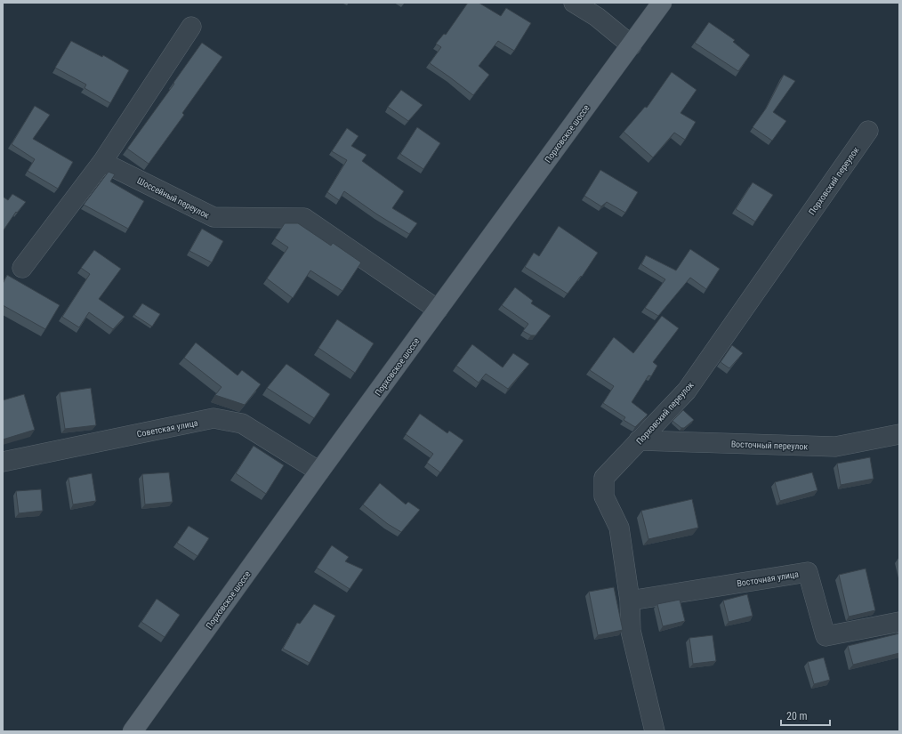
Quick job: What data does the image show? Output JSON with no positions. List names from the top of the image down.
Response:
{
  "streets": {
    "main road": ["Порховское шоссе"],
    "street": [
      "Порховский переулок",
      "Шоссейный переулок",
      "Советская улица",
      "Восточный переулок",
      "Восточная улица"
    ]
  },
  "crossings": [
    ["Порховское шоссе", "Шоссейный переулок"],
    ["Порховское шоссе", "Советская улица"],
    ["Порховский переулок", "Восточный переулок"],
    ["Порховский переулок", "Восточная улица"]
  ],
  "scale_bar": "20 m"
}
